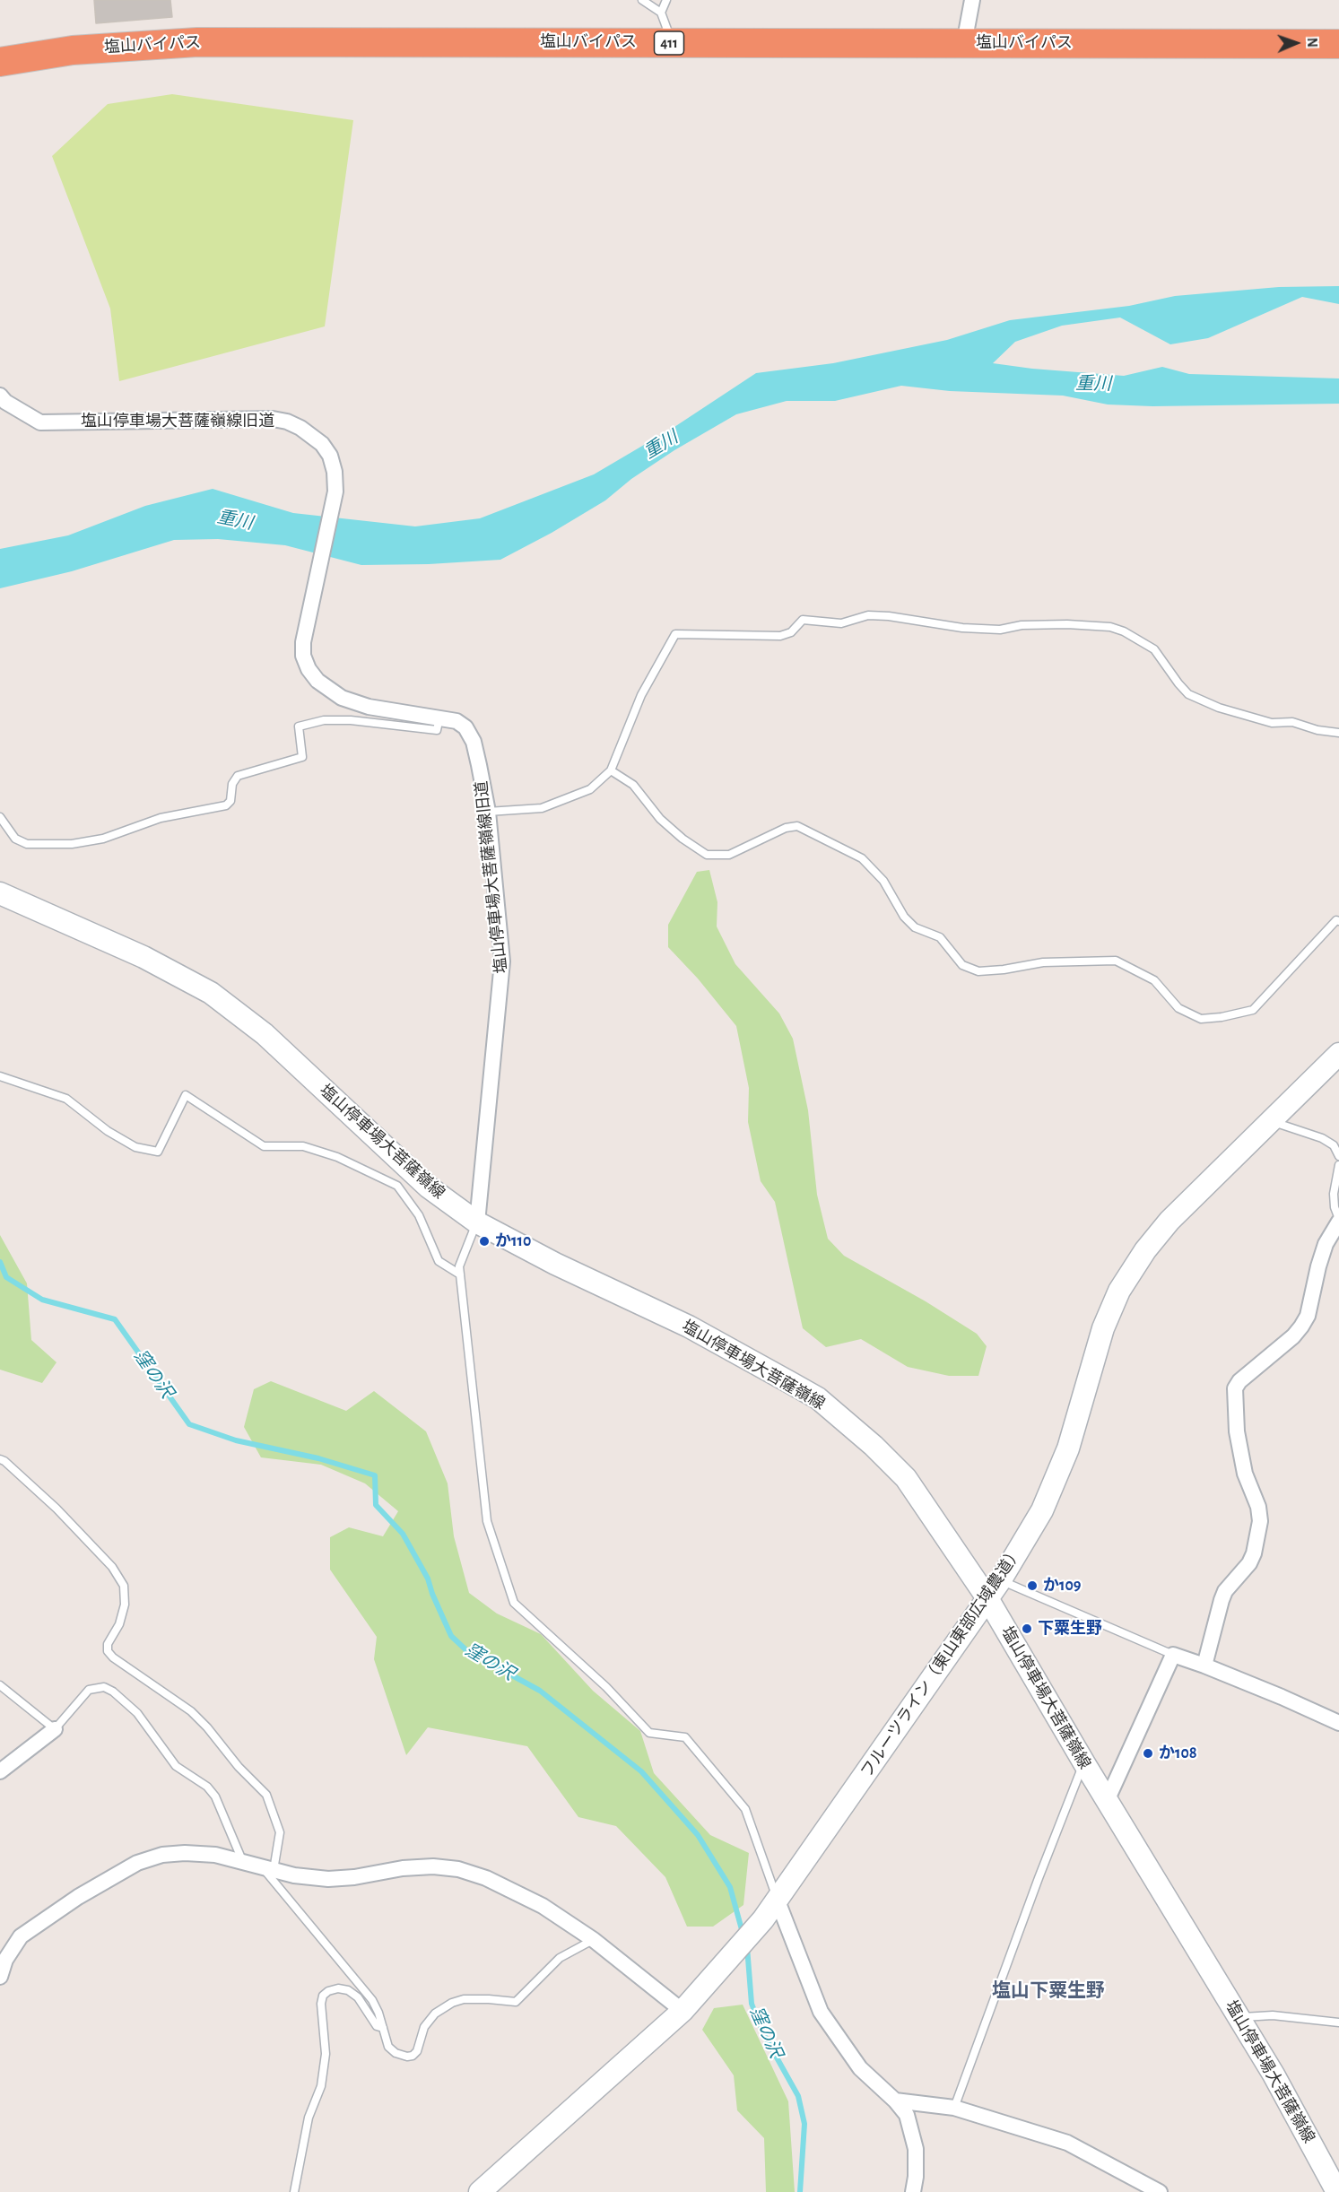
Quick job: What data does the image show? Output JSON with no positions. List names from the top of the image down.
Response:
{
  "streets": {
    "highway": ["塩山バイパス", "411"],
    "main road": ["塩山停車場大菩薩嶺線", "フルーツライン（東山東部広域農道）"],
    "street": ["塩山停車場大菩薩嶺線旧道"]
  },
  "crossings": [
    ["塩山停車場大菩薩嶺線旧道", "塩山停車場大菩薩嶺線"],
    ["塩山停車場大菩薩嶺線", "フルーツライン（東山東部広域農道）"]
  ],
  "districts": ["塩山下粟生野"],
  "water": ["重川", "窪の沢"],
  "places": [
    "か110",
    "か109",
    "下粟生野",
    "か108"
  ],
  "north": "right"
}
